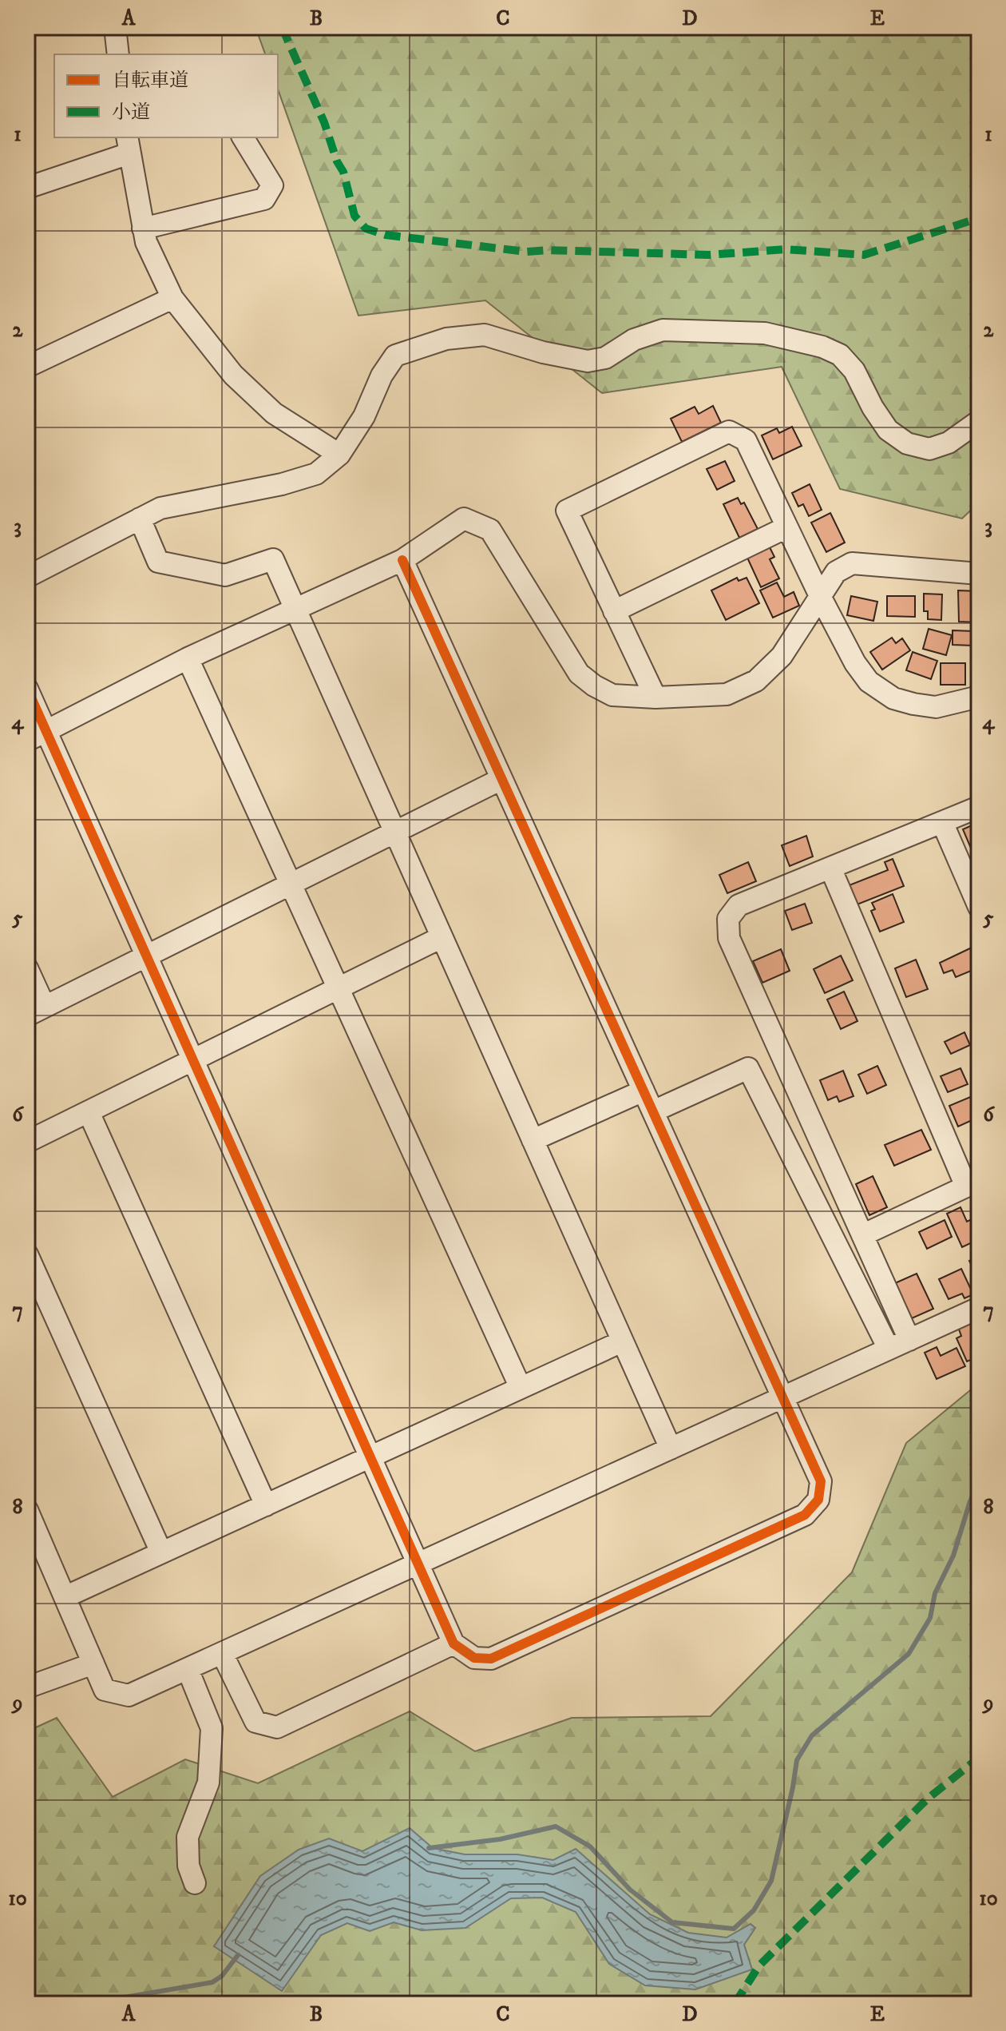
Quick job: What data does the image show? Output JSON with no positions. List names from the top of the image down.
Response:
{
  "legend": ["自転車道", "小道"],
  "grid": {
    "columns": [
      "A",
      "B",
      "C",
      "D",
      "E"
    ],
    "rows": [
      "1",
      "2",
      "3",
      "4",
      "5",
      "6",
      "7",
      "8",
      "9",
      "10"
    ]
  }
}
